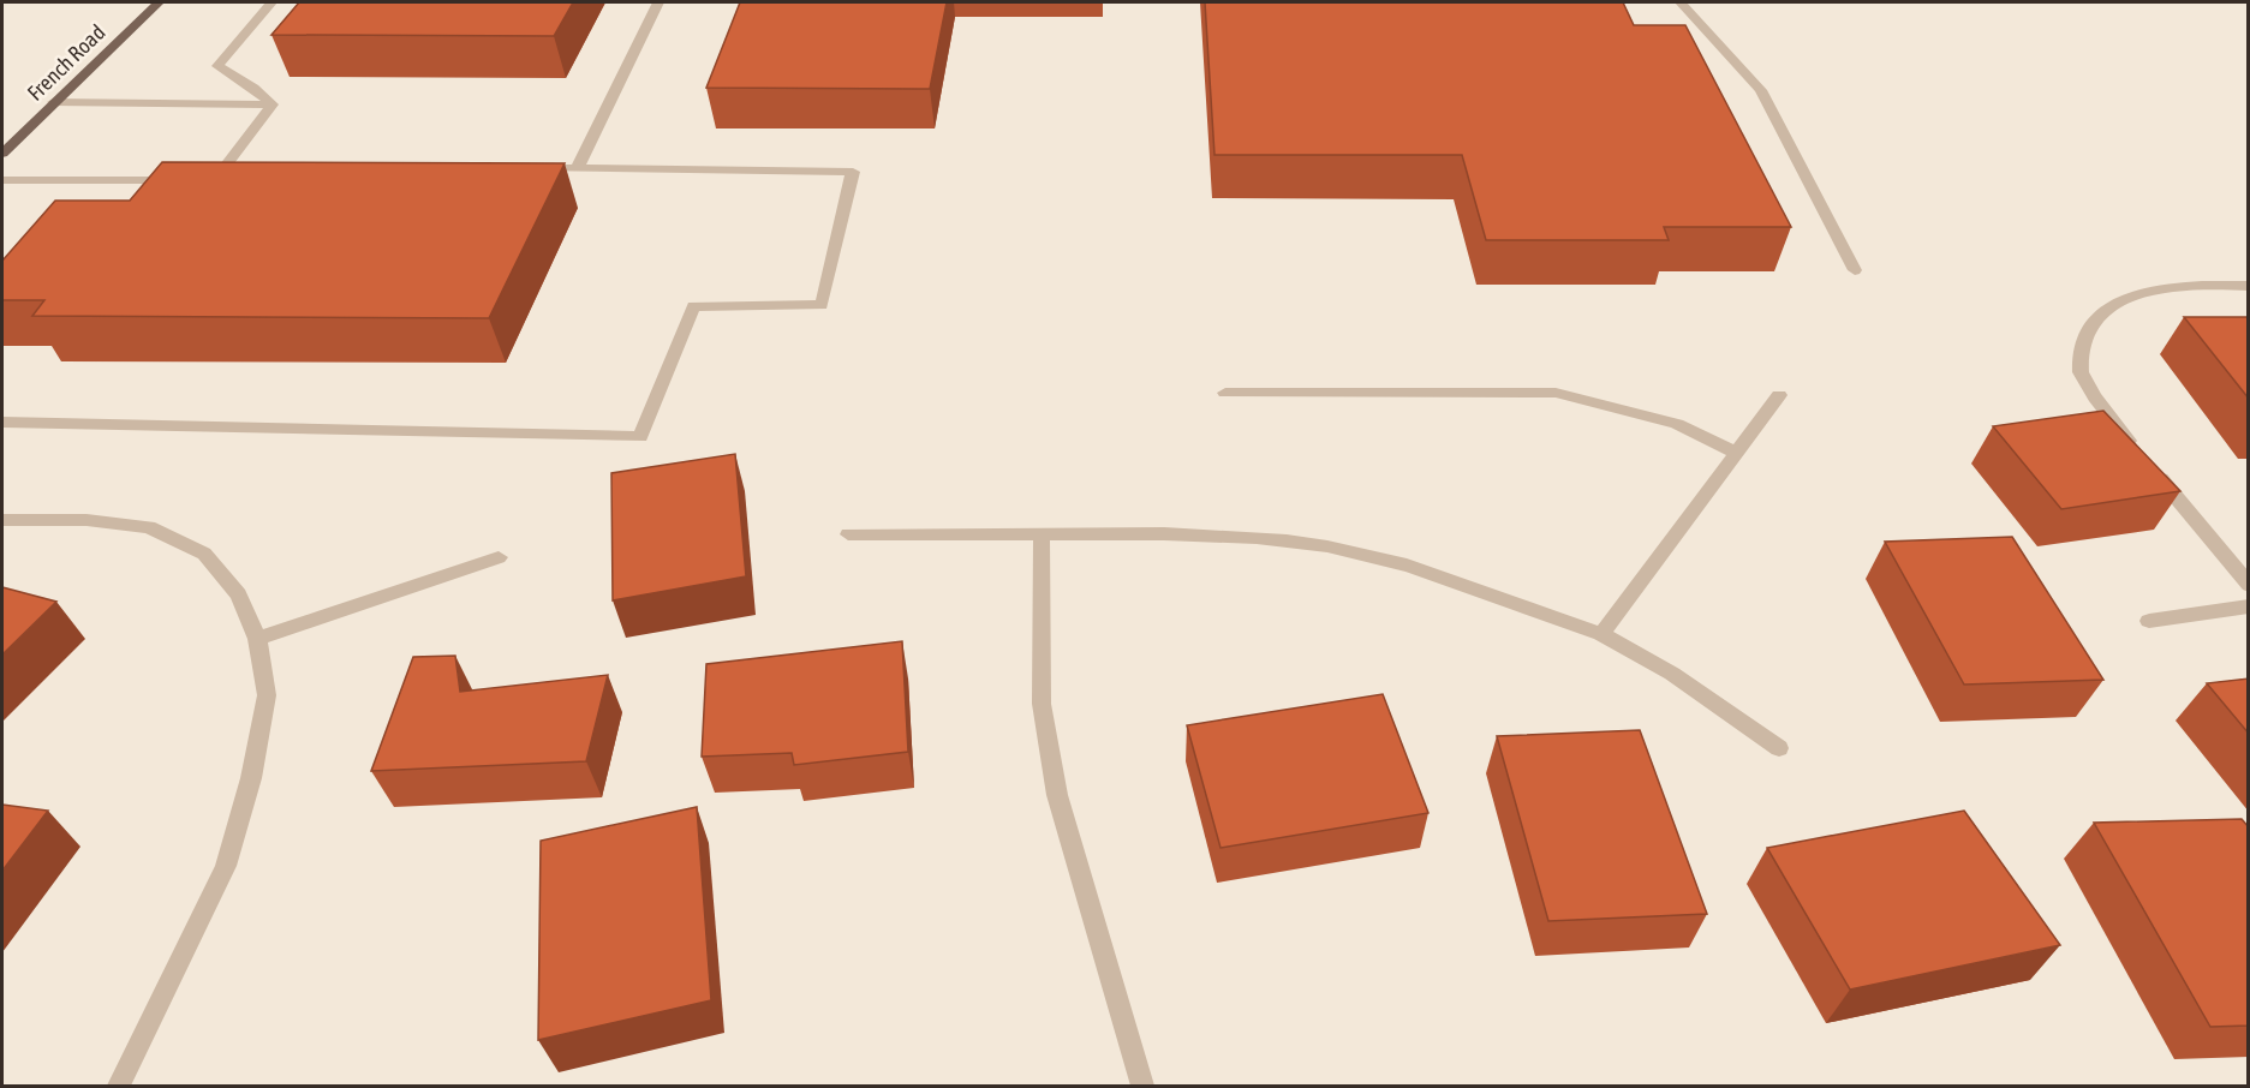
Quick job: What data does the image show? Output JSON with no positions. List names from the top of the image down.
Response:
{
  "streets": {
    "main road": ["French Road"]
  }
}
